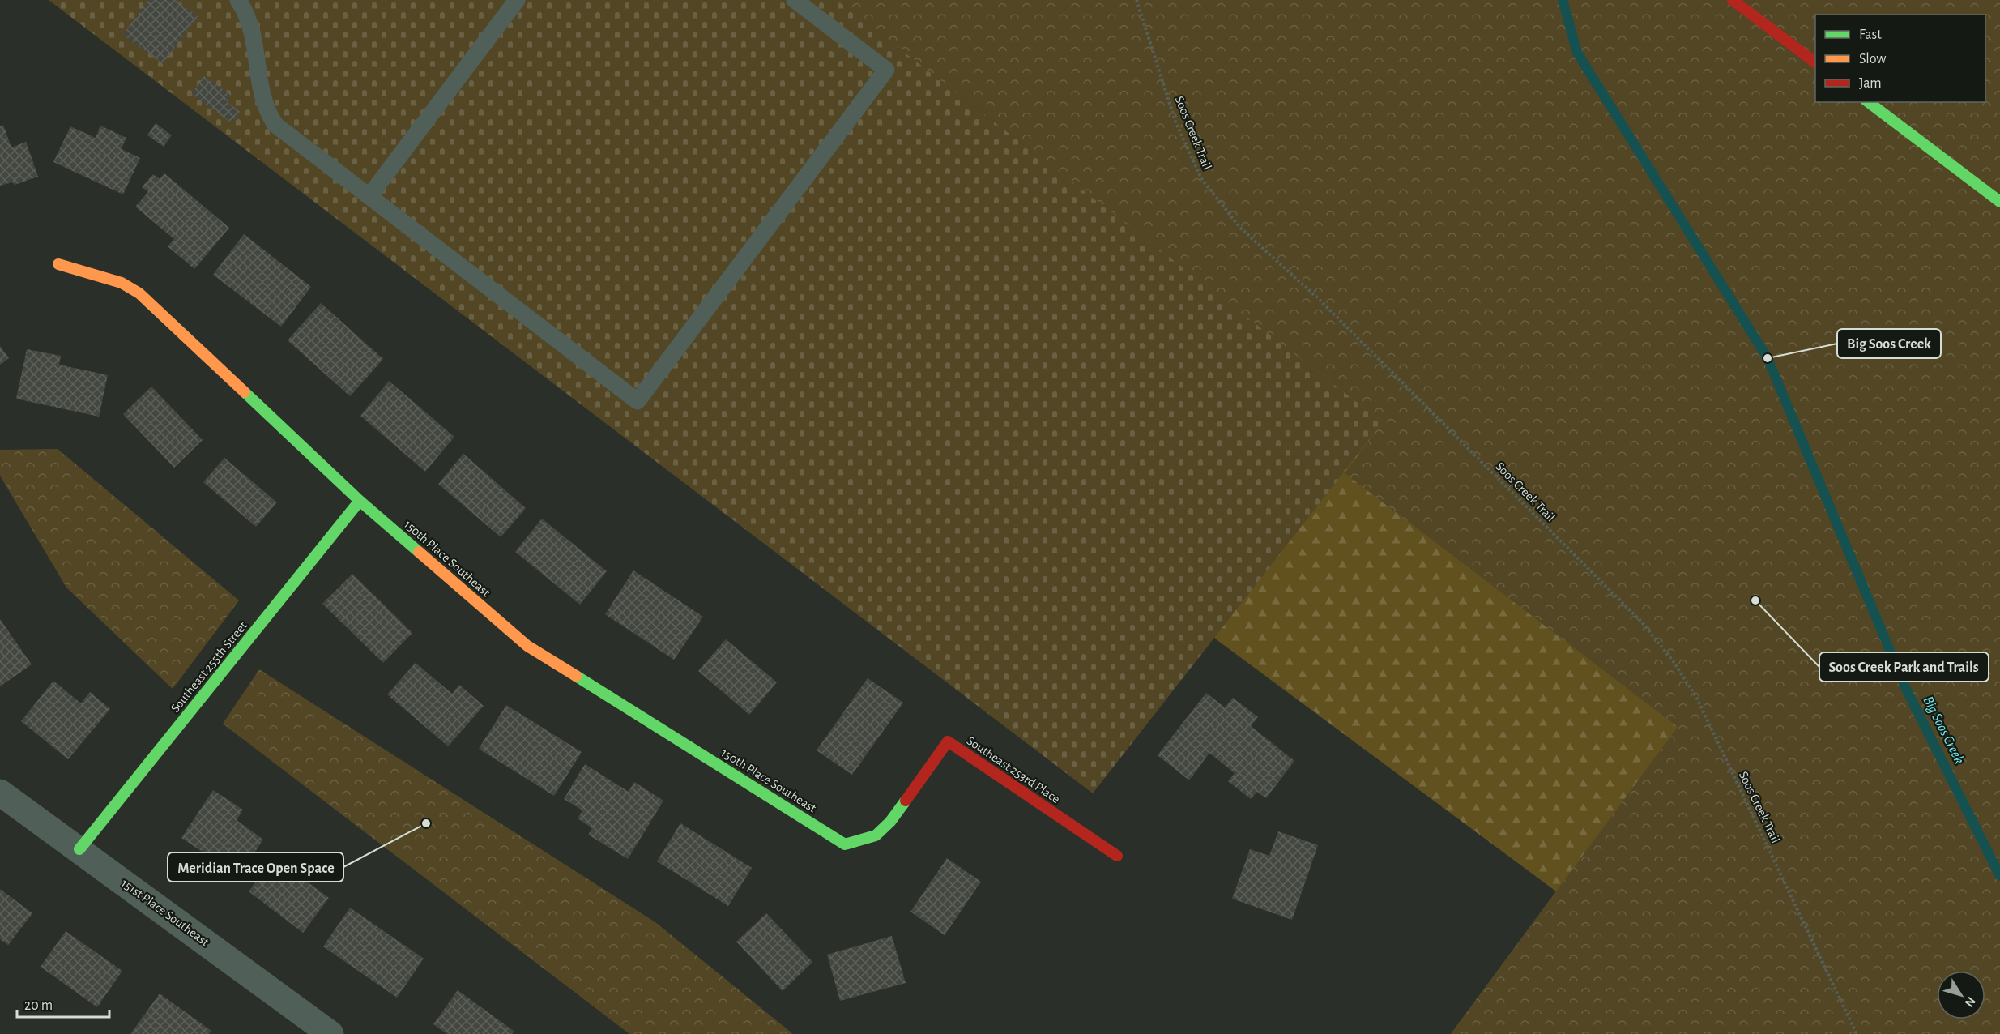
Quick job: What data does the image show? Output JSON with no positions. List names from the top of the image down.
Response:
{
  "streets": {
    "street": [
      "150th Place Southeast",
      "Southeast 255th Street",
      "Southeast 253rd Place",
      "151st Place Southeast"
    ],
    "path": ["Soos Creek Trail"]
  },
  "crossings": [
    ["150th Place Southeast", "Southeast 255th Street"],
    ["150th Place Southeast", "Southeast 253rd Place"],
    ["Southeast 255th Street", "151st Place Southeast"]
  ],
  "water": ["Big Soos Creek"],
  "places": ["Big Soos Creek", "Soos Creek Park and Trails", "Meridian Trace Open Space"],
  "legend": ["Fast", "Slow", "Jam"],
  "scale_bar": "20 m",
  "north": "bottom right"
}
